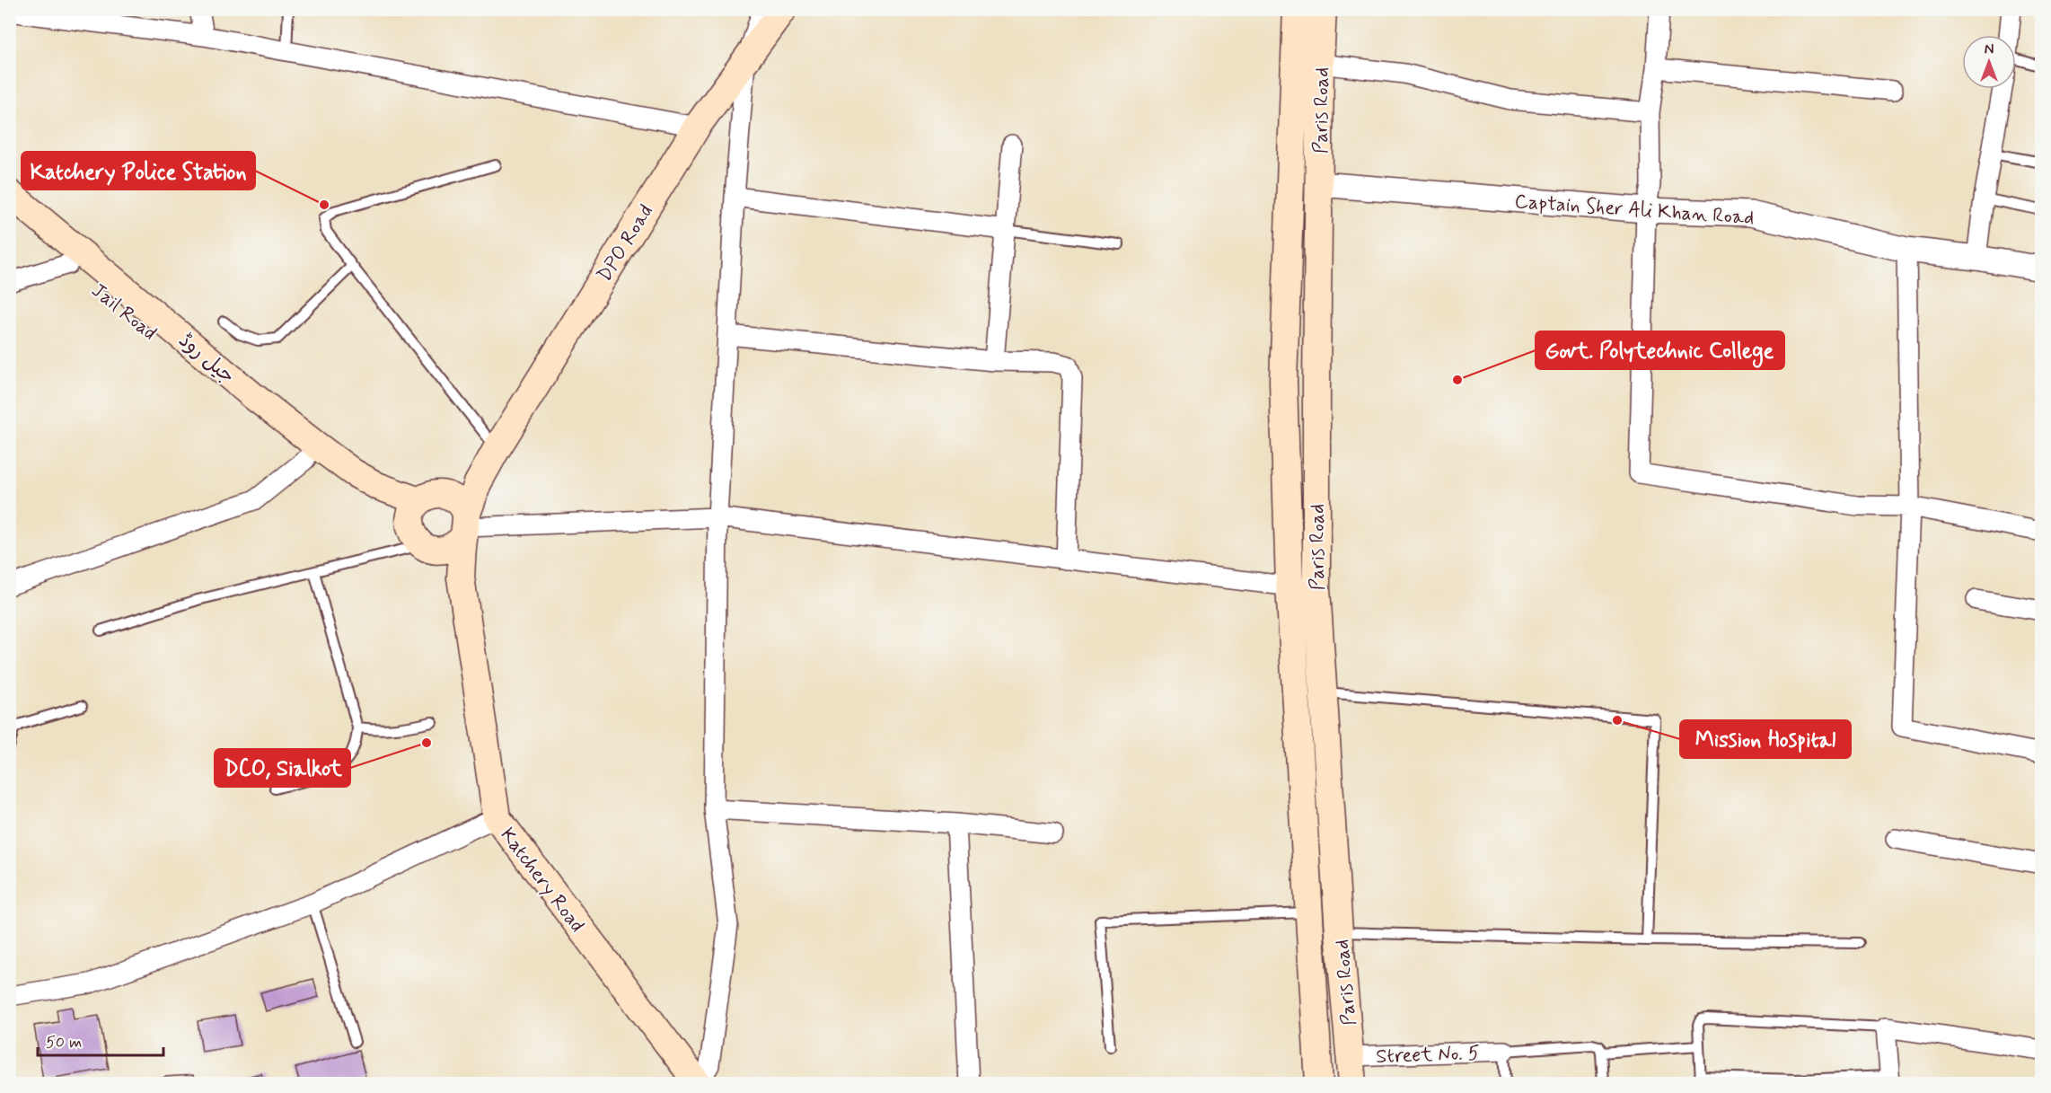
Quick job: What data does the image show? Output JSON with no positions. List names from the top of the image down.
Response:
{
  "streets": {
    "main road": [
      "Paris Road",
      "DPO Road",
      "Jail Road",
      "جیل روڈ",
      "Katchery Road"
    ],
    "street": ["Captain Sher Ali Khan Road", "Street No. 5"]
  },
  "crossings": [
    ["Paris Road", "Captain Sher Ali Khan Road"],
    ["Paris Road", "Street No. 5"],
    ["DPO Road", "Jail Road"],
    ["DPO Road", "جیل روڈ"],
    ["DPO Road", "Katchery Road"],
    ["Jail Road", "جیل روڈ"],
    ["Jail Road", "Katchery Road"],
    ["جیل روڈ", "Katchery Road"]
  ],
  "places": [
    "Katchery Police Station",
    "Govt. Polytechnic College",
    "Mission Hospital",
    "DCO, Sialkot"
  ],
  "scale_bar": "50 m",
  "north": "top"
}
